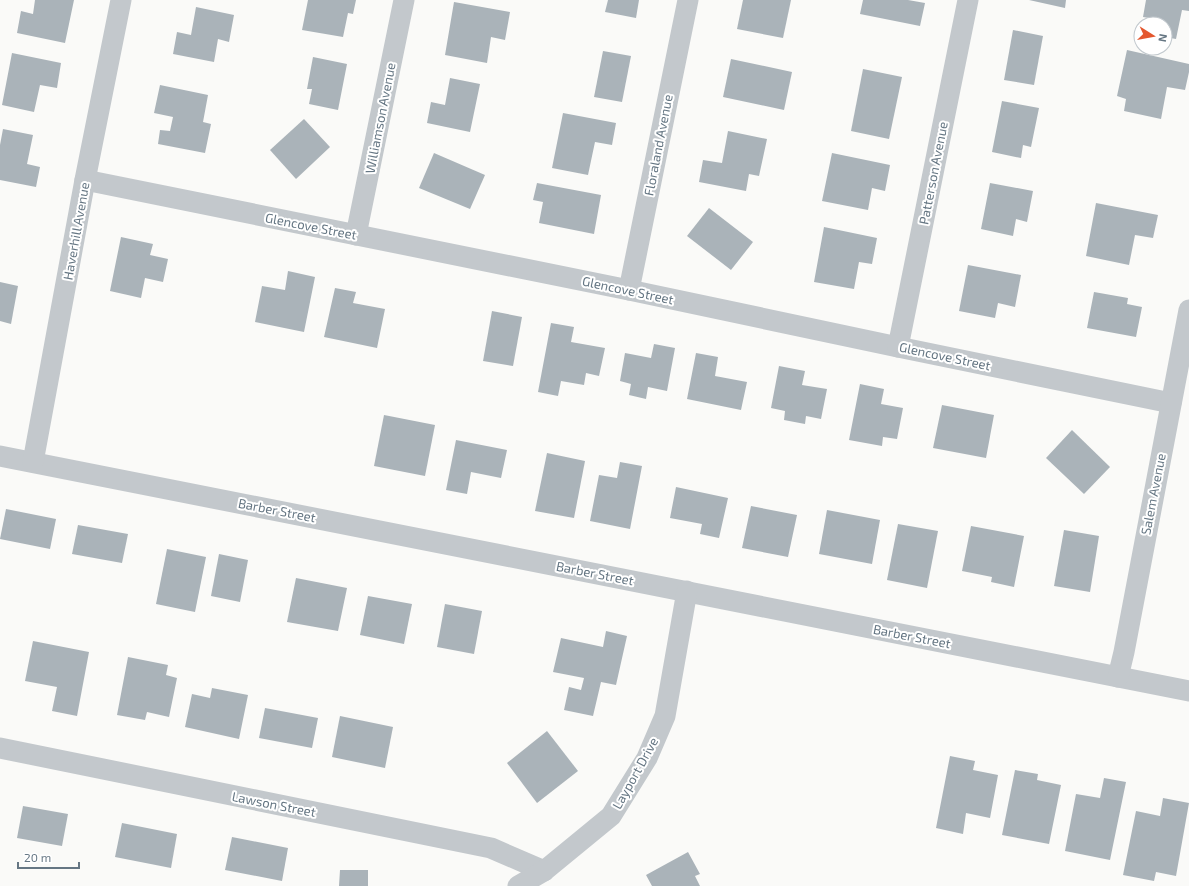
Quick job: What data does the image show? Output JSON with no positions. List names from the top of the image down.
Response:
{
  "streets": {
    "street": [
      "Williamson Avenue",
      "Floraland Avenue",
      "Patterson Avenue",
      "Glencove Street",
      "Haverhill Avenue",
      "Salem Avenue",
      "Barber Street",
      "Layport Drive",
      "Lawson Street"
    ]
  },
  "crossings": [
    ["Williamson Avenue", "Glencove Street"],
    ["Floraland Avenue", "Glencove Street"],
    ["Patterson Avenue", "Glencove Street"],
    ["Glencove Street", "Haverhill Avenue"],
    ["Glencove Street", "Salem Avenue"],
    ["Haverhill Avenue", "Barber Street"],
    ["Salem Avenue", "Barber Street"],
    ["Barber Street", "Layport Drive"],
    ["Layport Drive", "Lawson Street"]
  ],
  "scale_bar": "20 m",
  "north": "right"
}
